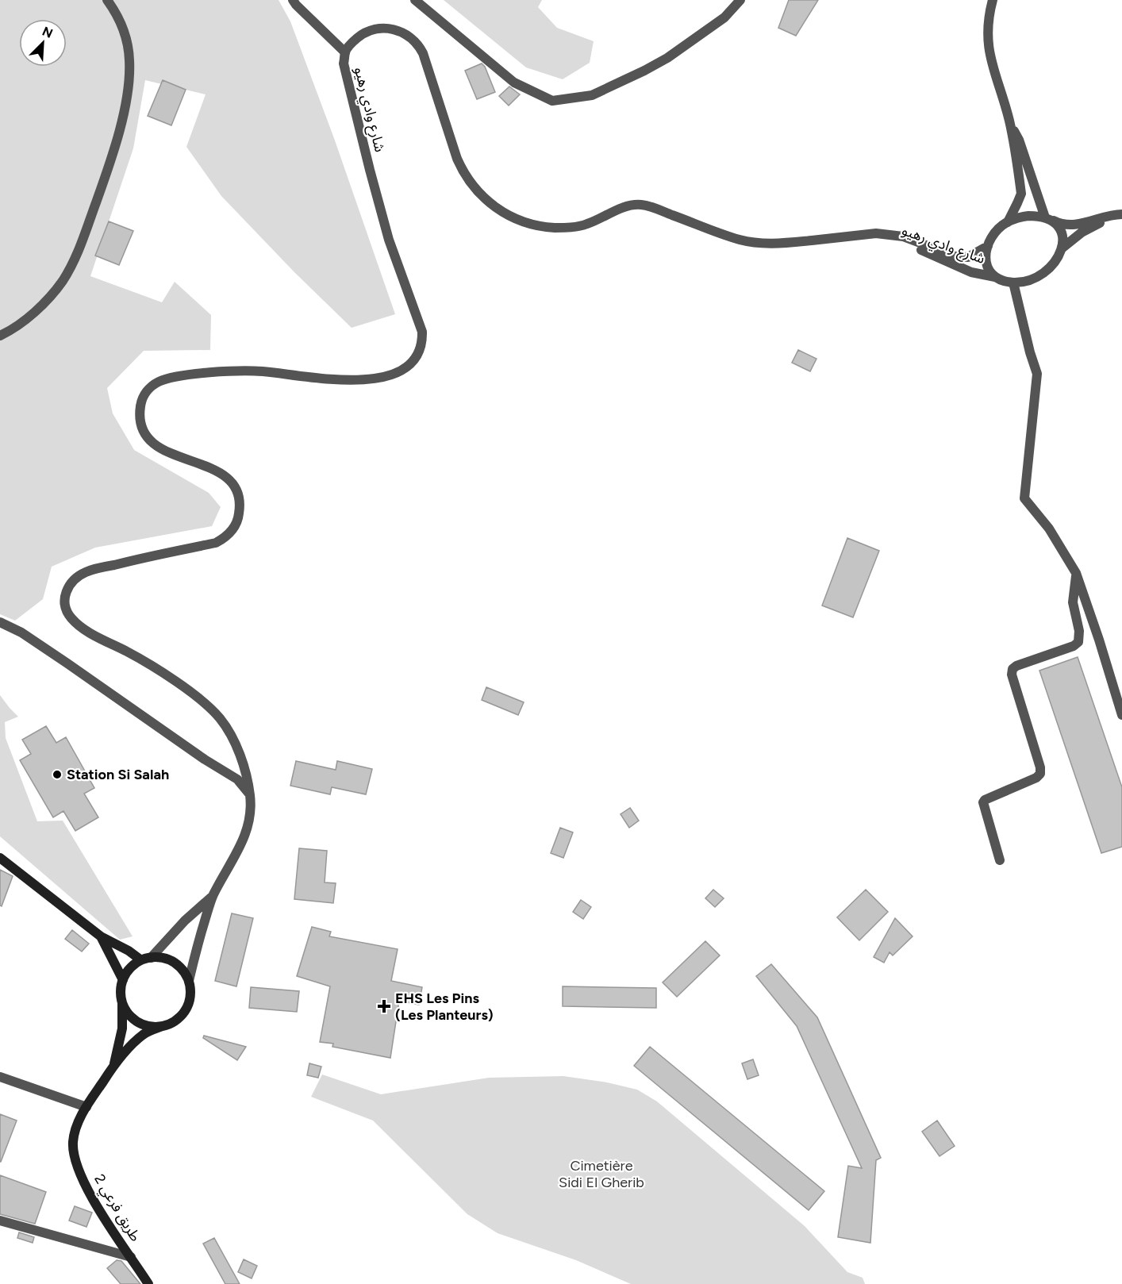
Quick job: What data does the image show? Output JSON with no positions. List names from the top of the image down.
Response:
{
  "streets": {
    "main road": ["طريق فرعي 2"],
    "street": ["شارع وادي رهيو"]
  },
  "parks": ["Cimetière Sidi El Gherib"],
  "places": {
    "other": ["Station Si Salah"],
    "health": ["EHS Les Pins (Les Planteurs)"]
  },
  "north": "top right"
}
